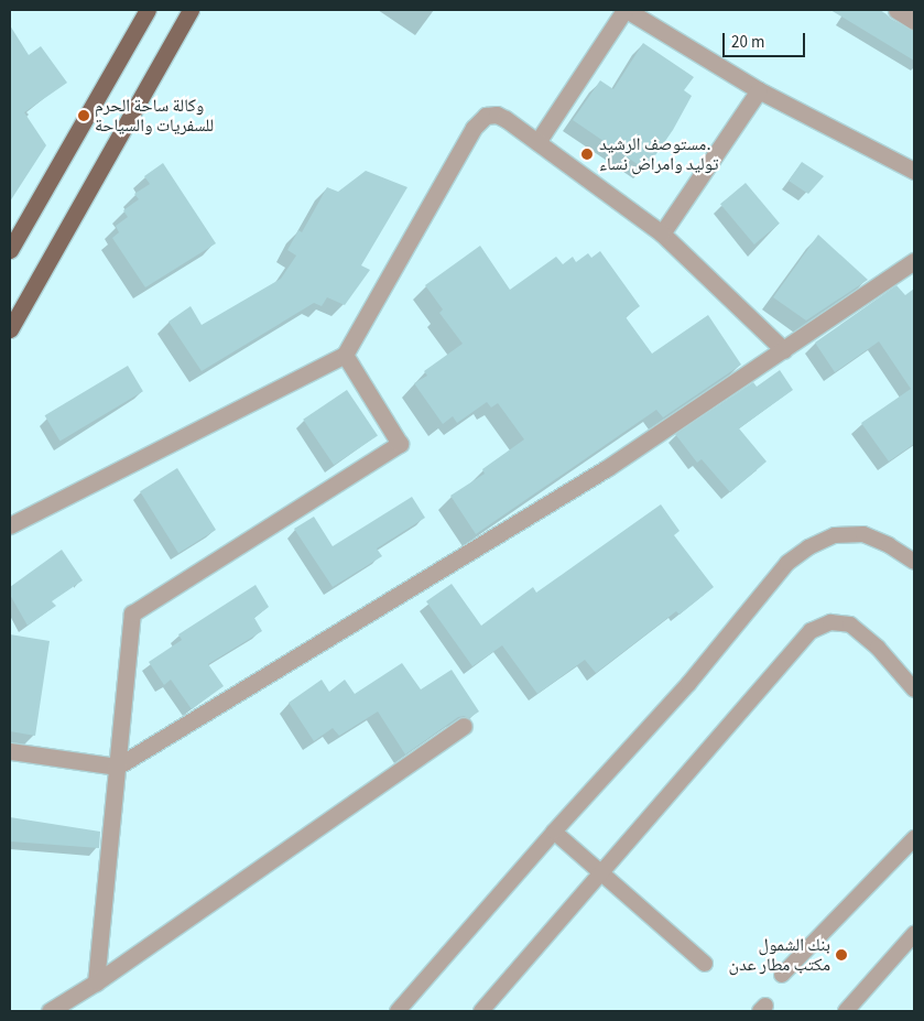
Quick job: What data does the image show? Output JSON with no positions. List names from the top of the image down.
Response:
{
  "places": ["وكالة ساحة الحرم للسفريات والسياحة", "مستوصف الرشيد. توليد وامراض نساء", "بنك الشمول مكتب مطار عدن"],
  "scale_bar": "20 m"
}
